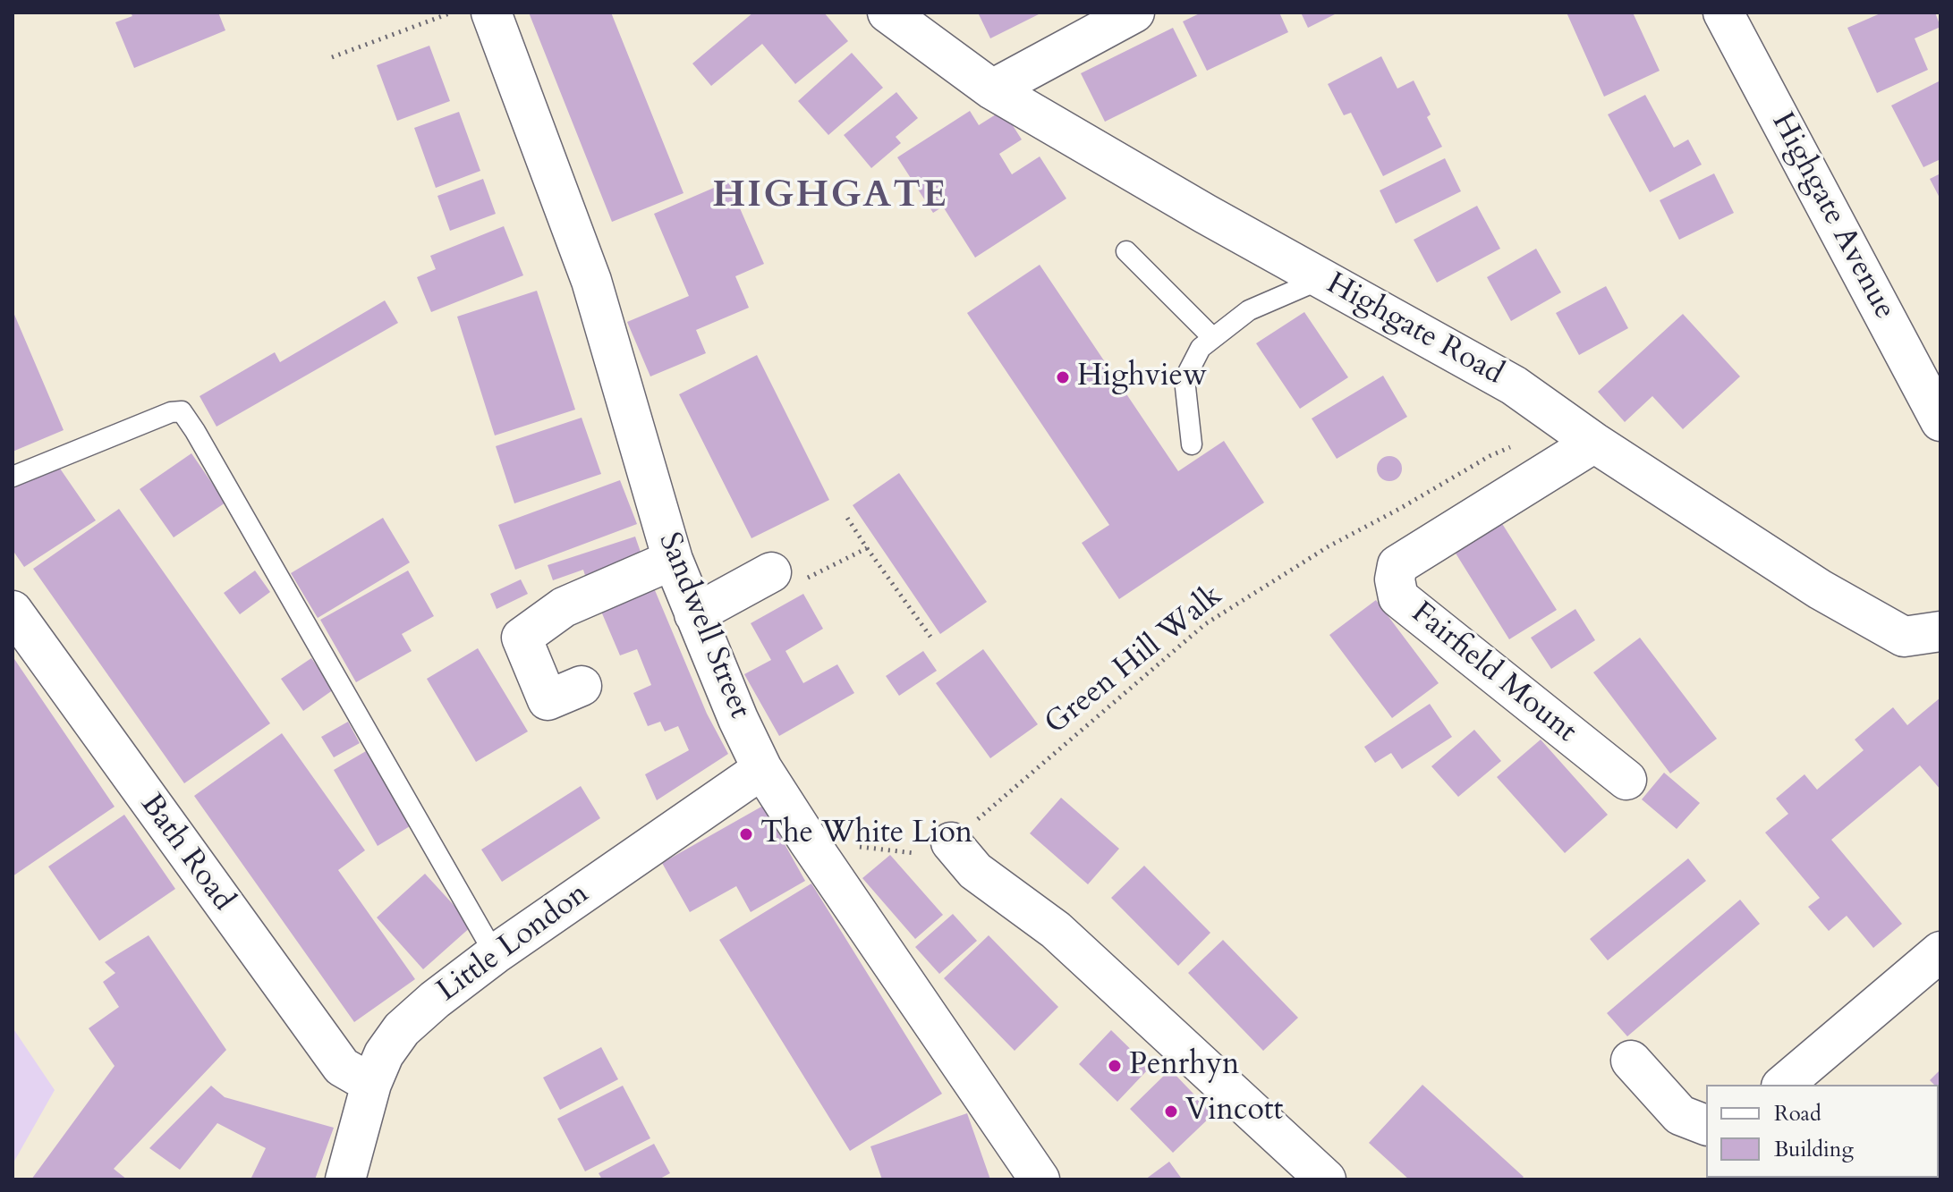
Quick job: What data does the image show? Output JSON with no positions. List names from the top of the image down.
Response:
{
  "streets": {
    "street": [
      "Highgate Avenue",
      "Highgate Road",
      "Sandwell Street",
      "Fairfield Mount",
      "Bath Road",
      "Little London"
    ],
    "path": ["Green Hill Walk"]
  },
  "crossings": [
    ["Highgate Road", "Fairfield Mount"],
    ["Sandwell Street", "Green Hill Walk"],
    ["Sandwell Street", "Little London"],
    ["Bath Road", "Little London"]
  ],
  "districts": ["HIGHGATE"],
  "places": [
    "Highview",
    "The White Lion",
    "Penrhyn",
    "Vincott"
  ],
  "legend": ["Road", "Building"]
}
